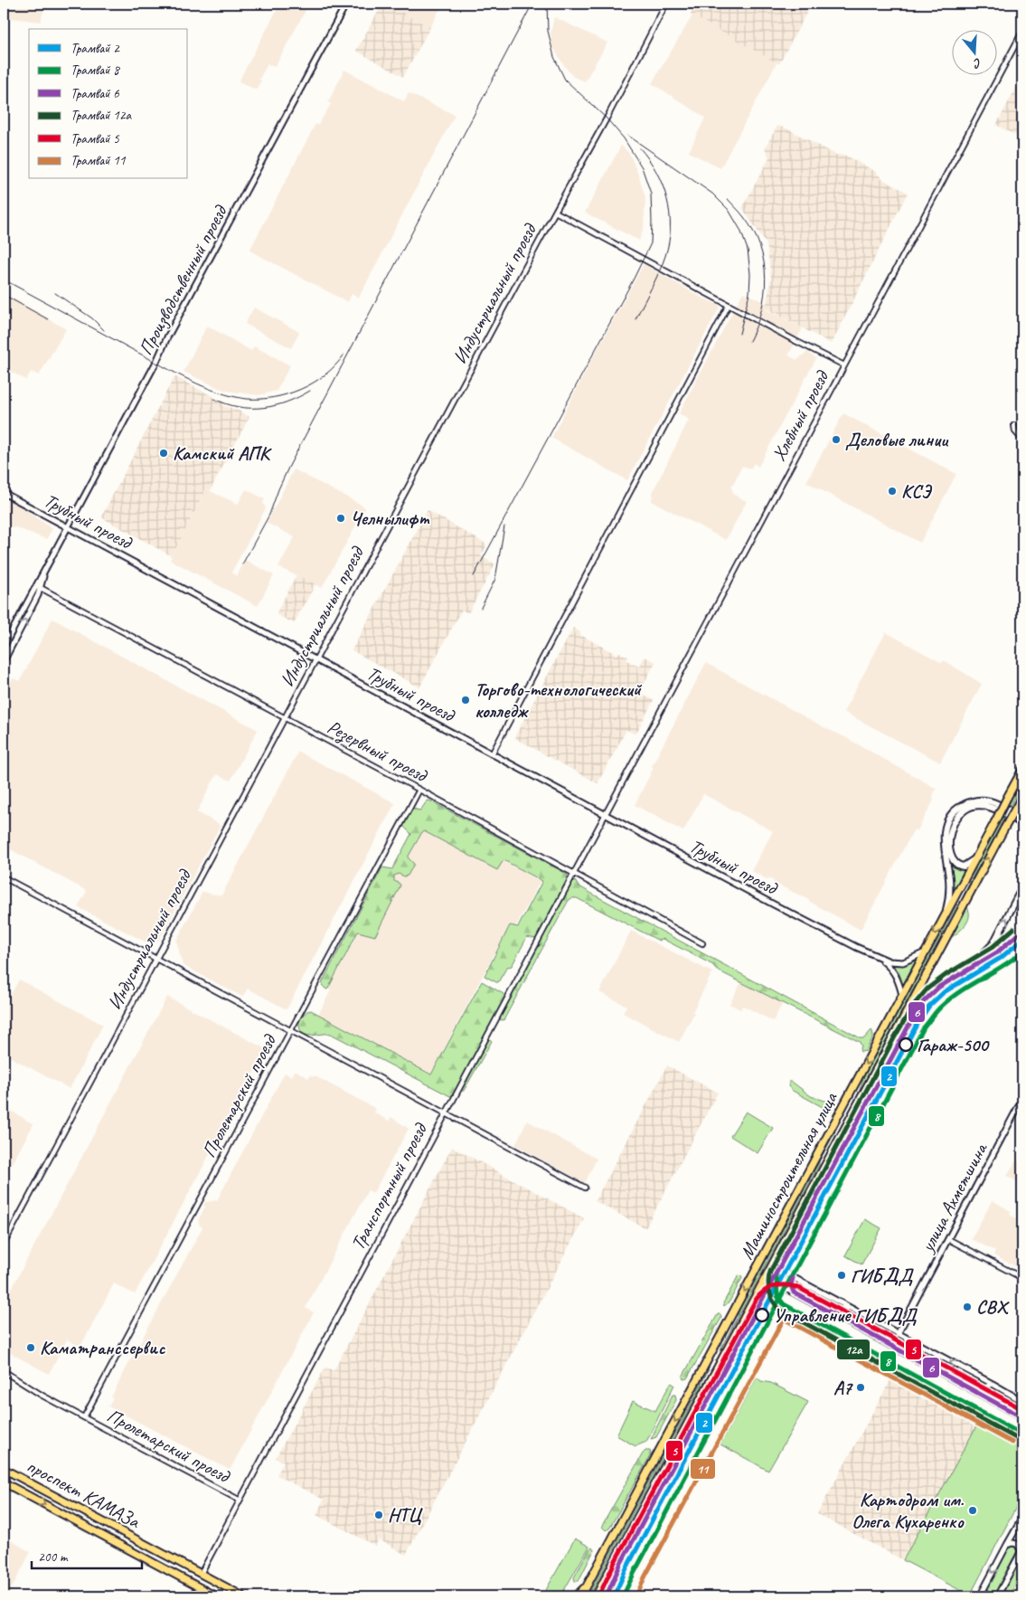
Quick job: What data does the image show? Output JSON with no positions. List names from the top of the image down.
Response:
{
  "streets": {
    "main road": ["Машиностроительная улица", "проспект КАМАЗа"],
    "street": [
      "Производственный проезд",
      "Индустриальный проезд",
      "Хлебный проезд",
      "Трубный проезд",
      "Резервный проезд",
      "Пролетарский проезд",
      "Транспортный проезд",
      "улица Ахметшина"
    ]
  },
  "crossings": [
    ["Производственный проезд", "Трубный проезд"],
    ["Производственный проезд", "Резервный проезд"],
    ["Индустриальный проезд", "Трубный проезд"],
    ["Индустриальный проезд", "Резервный проезд"],
    ["Хлебный проезд", "Трубный проезд"],
    ["Хлебный проезд", "Транспортный проезд"],
    ["Трубный проезд", "Транспортный проезд"],
    ["Резервный проезд", "Пролетарский проезд"],
    ["Резервный проезд", "Транспортный проезд"],
    ["Пролетарский проезд", "Транспортный проезд"],
    ["Транспортный проезд", "проспект КАМАЗа"]
  ],
  "places": [
    "Деловые линии",
    "Камский АПК",
    "КСЭ",
    "Челнылифт",
    "Торгово-технологический колледж",
    "Гараж-500",
    "ГИБДД",
    "СВХ",
    "Управление ГИБДД",
    "Каматранссервис",
    "А7",
    "Картодром им. Олега Кухаренко",
    "НТЦ"
  ],
  "lines": [
    "tram line 12а",
    "tram line 6",
    "tram line 2",
    "tram line 8",
    "tram line 5",
    "tram line 11"
  ],
  "legend": [
    "Трамвай 2",
    "Трамвай 8",
    "Трамвай 6",
    "Трамвай 12а",
    "Трамвай 5",
    "Трамвай 11"
  ],
  "scale_bar": "200 m",
  "north": "bottom"
}
